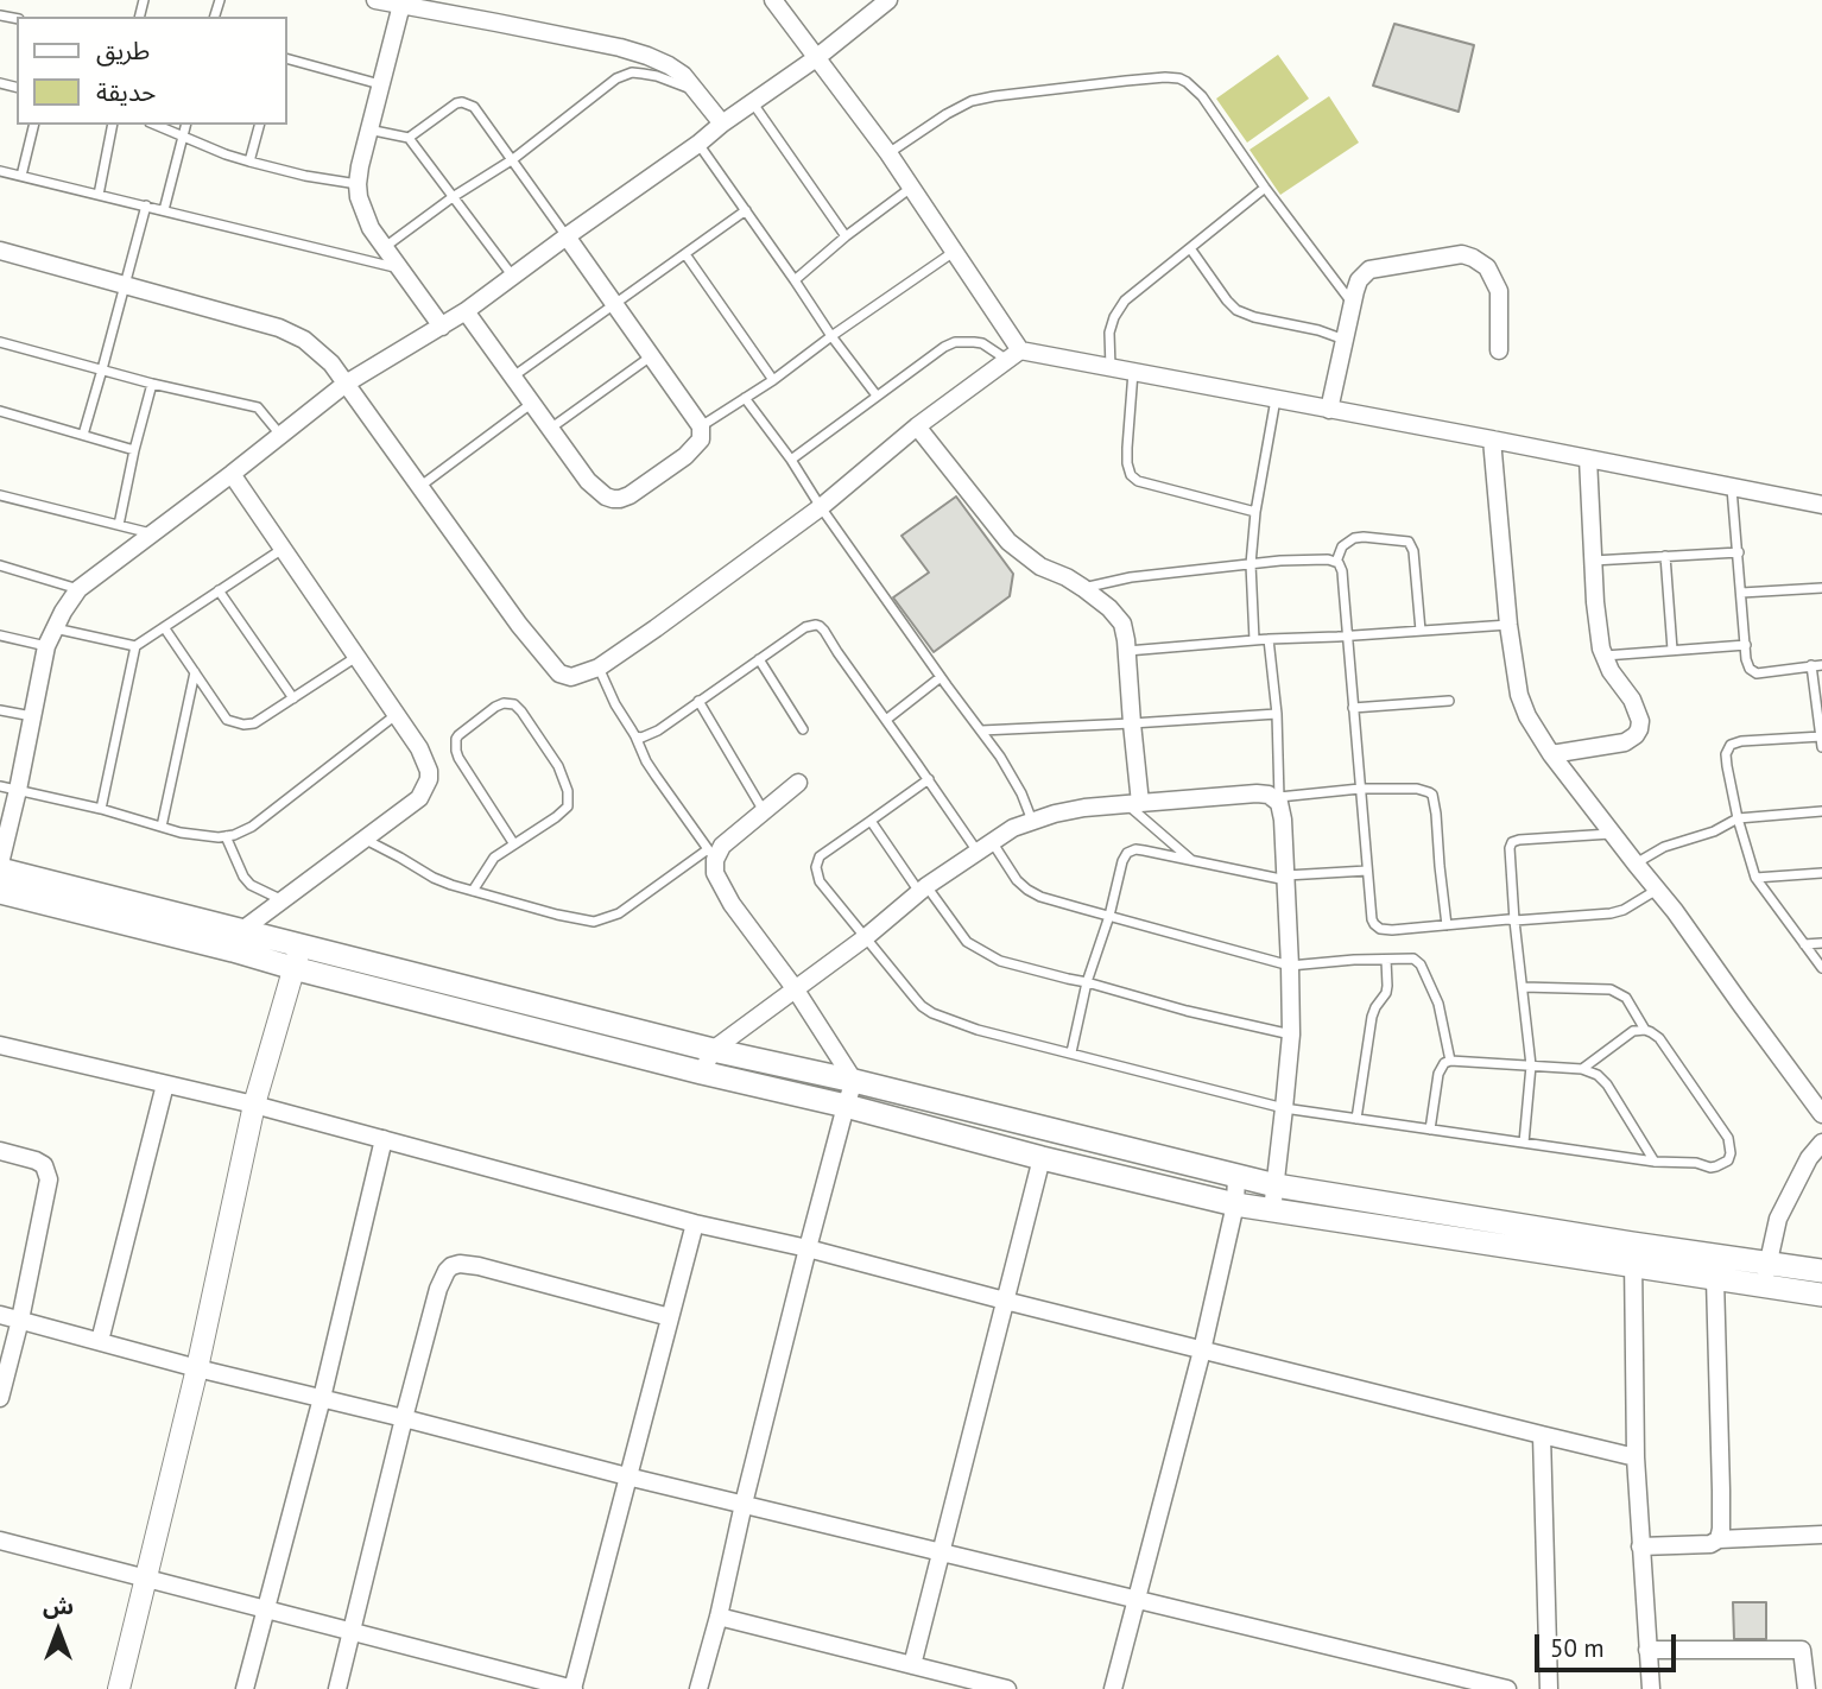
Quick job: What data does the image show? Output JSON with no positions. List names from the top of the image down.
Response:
{
  "legend": ["طريق", "حديقة"],
  "scale_bar": "50 m",
  "north": "top"
}
